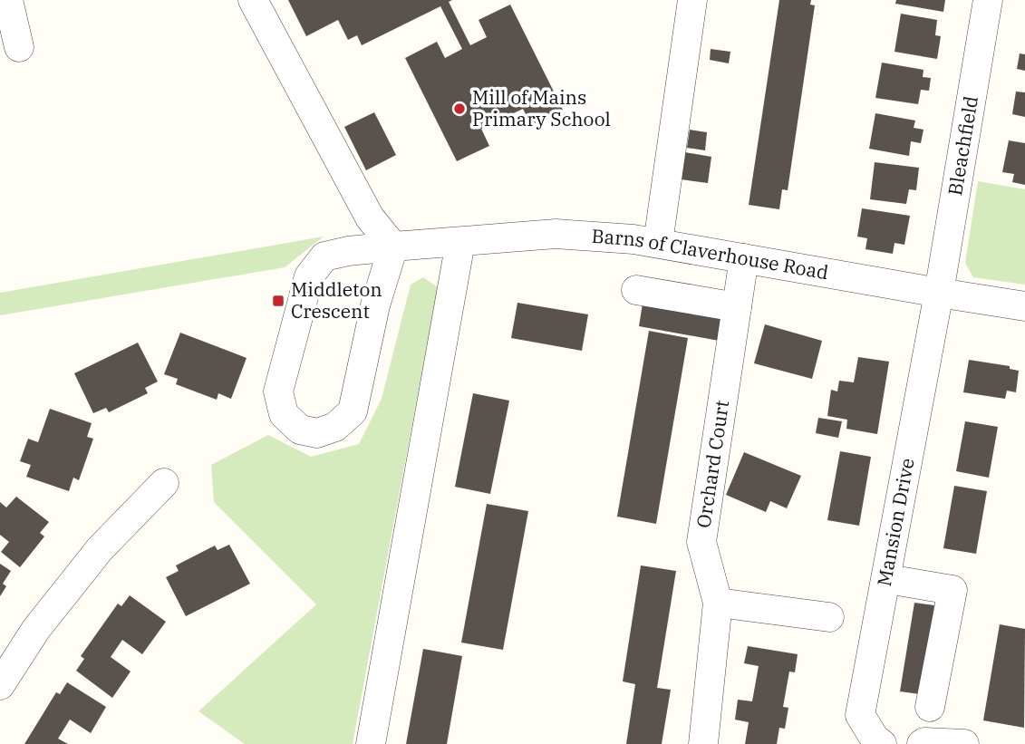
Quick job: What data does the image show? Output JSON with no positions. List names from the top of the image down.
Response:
{
  "streets": {
    "street": [
      "Bleachfield",
      "Barns of Claverhouse Road",
      "Orchard Court",
      "Mansion Drive"
    ]
  },
  "crossings": [
    ["Bleachfield", "Barns of Claverhouse Road"],
    ["Bleachfield", "Mansion Drive"],
    ["Barns of Claverhouse Road", "Orchard Court"],
    ["Barns of Claverhouse Road", "Mansion Drive"]
  ],
  "places": {
    "other": ["Mill of Mains Primary School"],
    "transit": ["Middleton Crescent"]
  }
}
